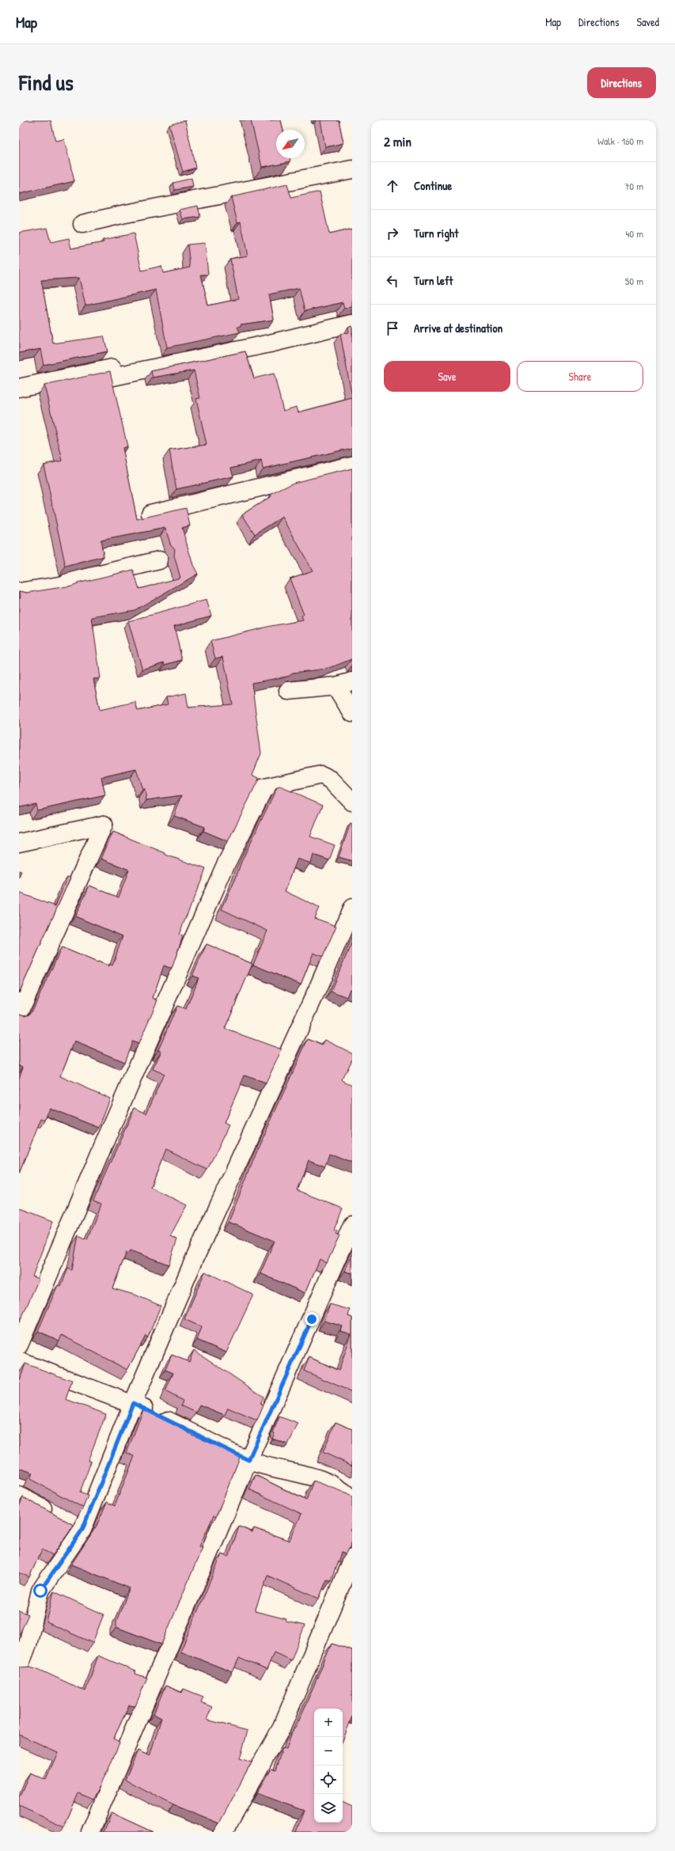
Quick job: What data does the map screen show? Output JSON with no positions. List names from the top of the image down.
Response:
{
  "north": "bottom left",
  "page": {
    "header": "Map",
    "nav": ["Map", "Directions", "Saved"],
    "title": "Find us",
    "buttons": [
      "Directions",
      ["Save", "Share"]
    ],
    "heading": ["2 min", "Walk · 160 m"],
    "list": [
      ["Continue", "70 m"],
      ["Turn right", "40 m"],
      ["Turn left", "50 m"],
      "Arrive at destination"
    ],
    "map_buttons": ["+", "−"]
  }
}
